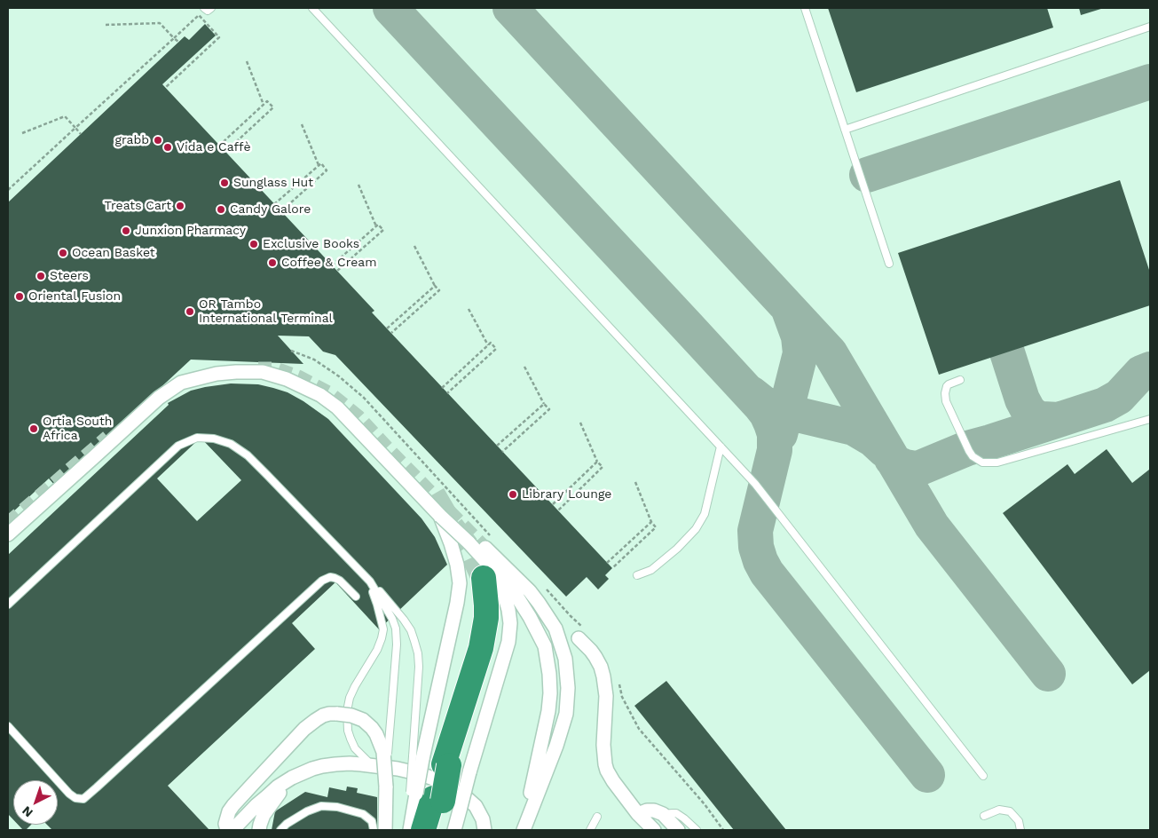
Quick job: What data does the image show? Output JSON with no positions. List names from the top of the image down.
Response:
{
  "places": [
    "grabb",
    "Vida e Caffè",
    "Sunglass Hut",
    "Treats Cart",
    "Candy Galore",
    "Junxion Pharmacy",
    "Exclusive Books",
    "Ocean Basket",
    "Coffee & Cream",
    "Steers",
    "Oriental Fusion",
    "OR Tambo International Terminal",
    "Ortia South Africa",
    "Library Lounge"
  ],
  "north": "bottom left"
}
